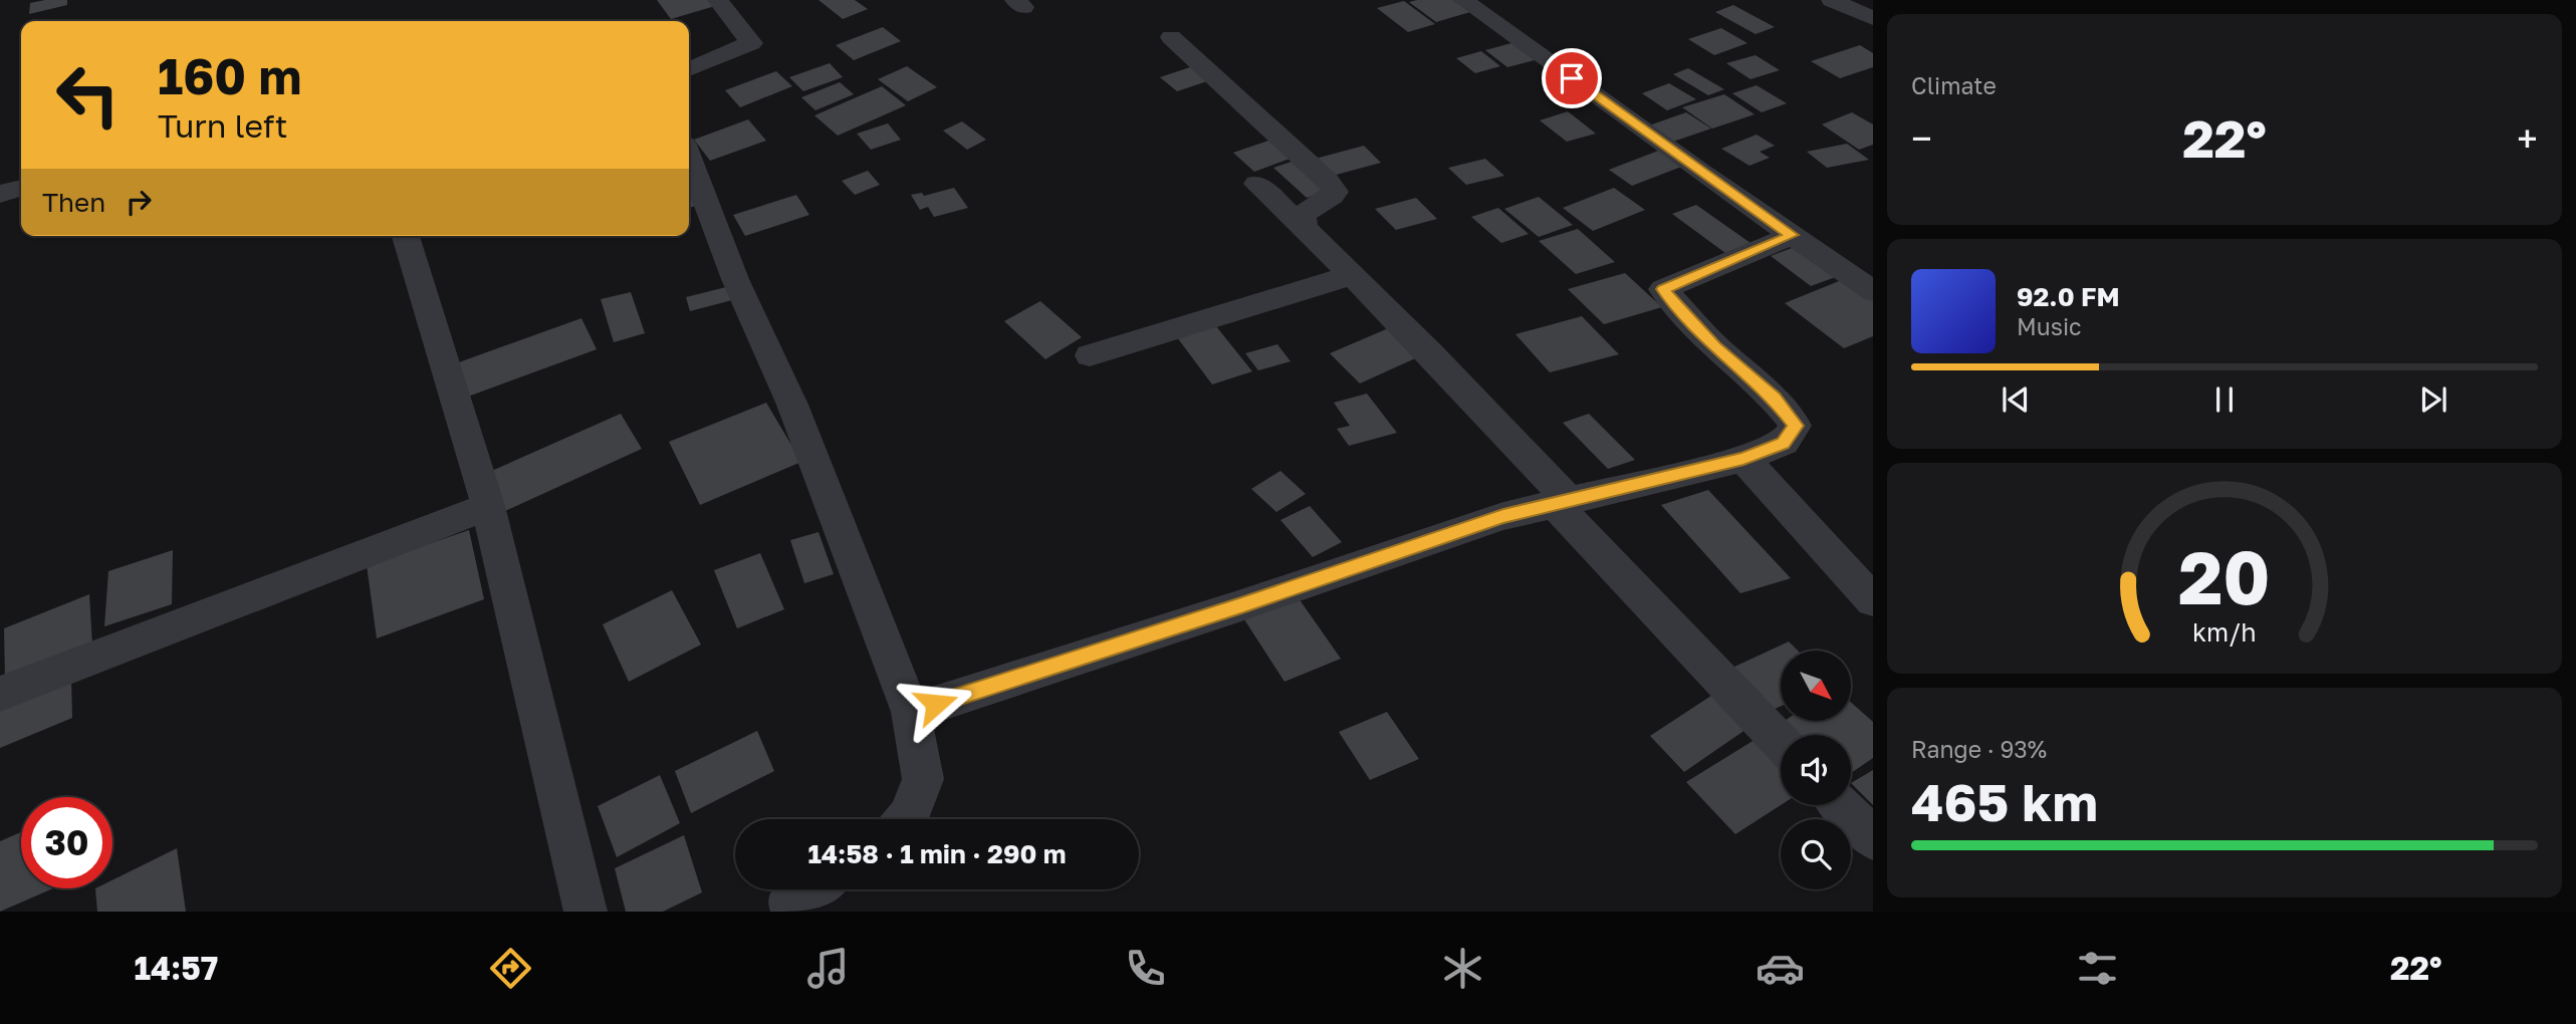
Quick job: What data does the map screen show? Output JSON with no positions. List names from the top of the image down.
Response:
{
  "north": "bottom right",
  "page": {
    "tile": [
      "Climate",
      ["Range · 93%", "465 km"]
    ],
    "turn": ["160 m", "Turn left"],
    "heat": ["−", "22°", "+"],
    "then": "Then",
    "song": ["92.0 FM", "Music"],
    "limit": "30",
    "trip": "14:58 · 1 min · 290 m",
    "tabs": ["14:57", "22°"],
    "gauge": ["20", "km/h"]
  }
}
